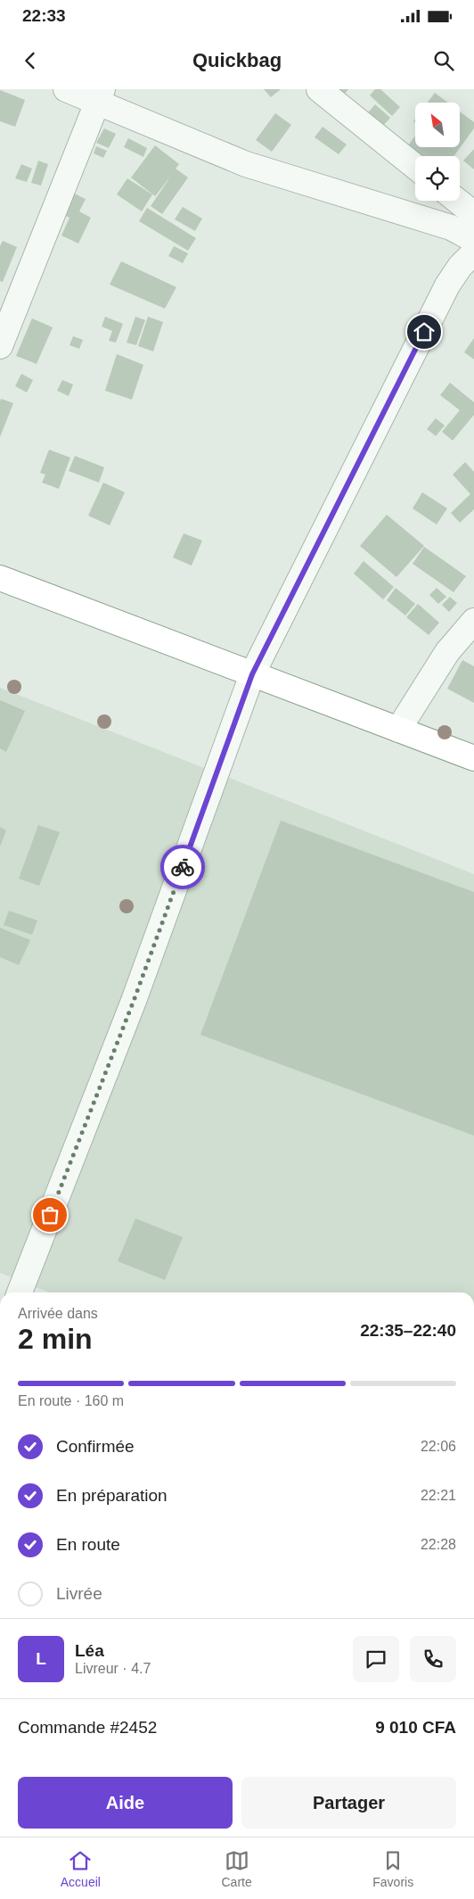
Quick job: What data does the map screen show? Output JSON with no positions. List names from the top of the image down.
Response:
{
  "north": "top left",
  "page": {
    "status": "22:33",
    "header": "Quickbag",
    "heading": ["2 min", "Arrivée dans", "22:35–22:40"],
    "panel": [
      "Léa",
      "Livreur · 4.7",
      "Commande #2452",
      "9 010 CFA"
    ],
    "bar": "En route · 160 m",
    "list": [
      ["Confirmée", "22:06"],
      ["En préparation", "22:21"],
      ["En route", "22:28"],
      "Livrée"
    ],
    "round": "L",
    "buttons": ["Aide", "Partager"],
    "tabs": ["Accueil", "Carte", "Favoris"]
  }
}
